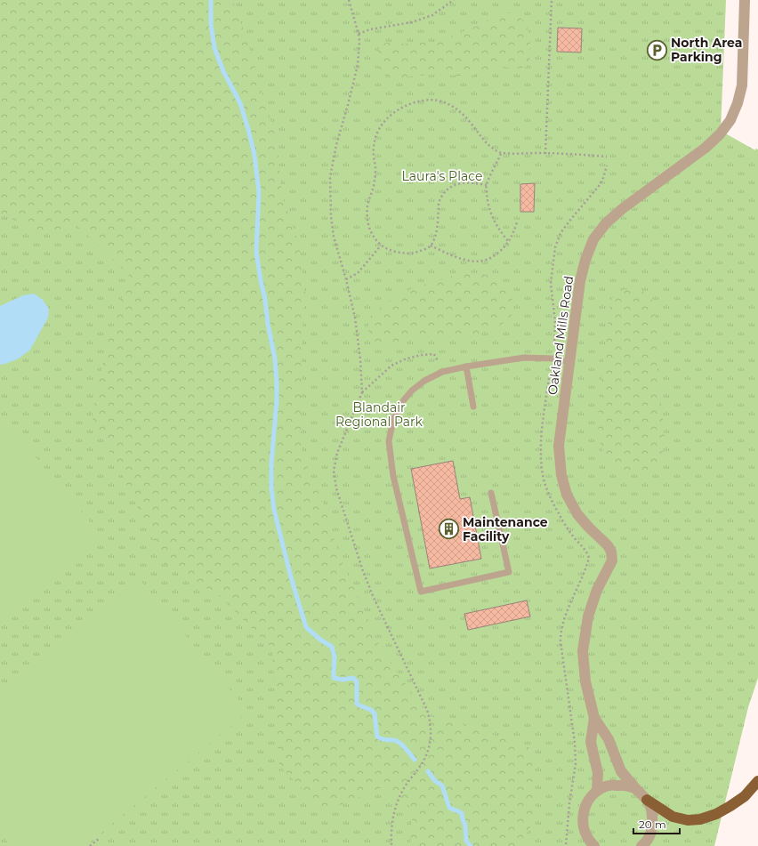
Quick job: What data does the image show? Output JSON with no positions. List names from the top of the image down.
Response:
{
  "streets": {
    "street": ["Oakland Mills Road"]
  },
  "parks": ["Laura's Place", "Blandair Regional Park"],
  "places": {
    "parking": ["North Area Parking"],
    "building": ["Maintenance Facility"]
  },
  "scale_bar": "20 m"
}
